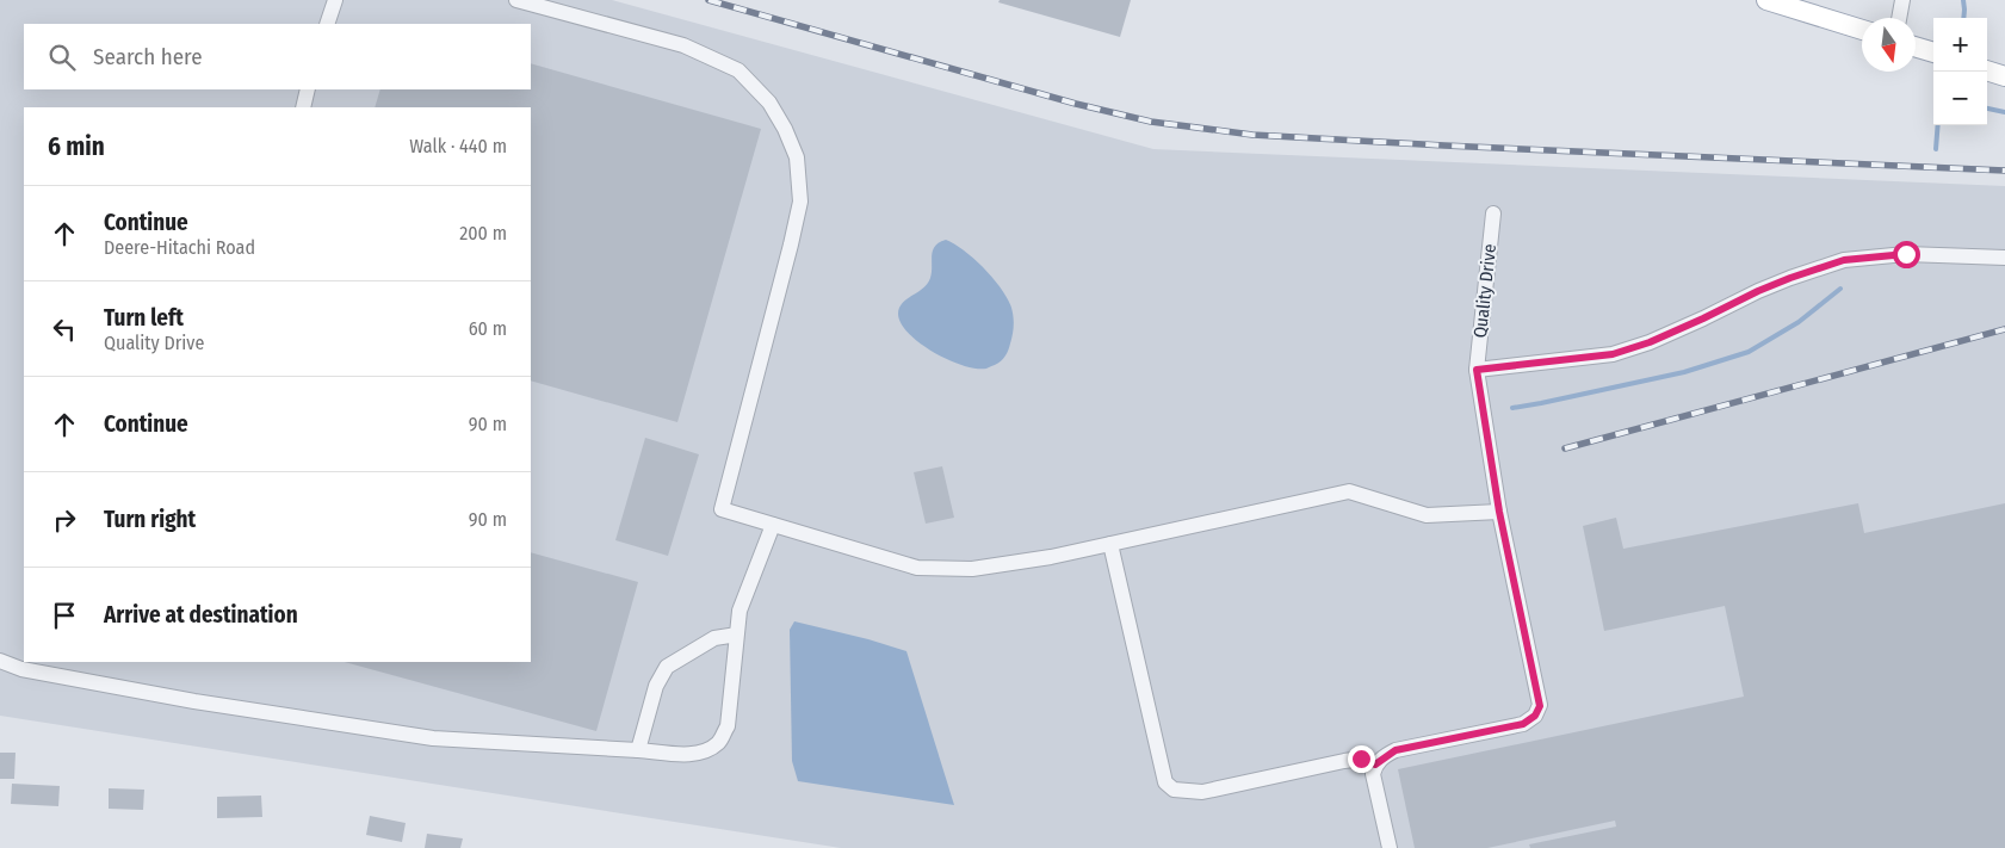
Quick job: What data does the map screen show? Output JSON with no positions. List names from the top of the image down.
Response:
{
  "streets": {
    "street": ["Quality Drive"]
  },
  "north": "bottom",
  "page": {
    "map_buttons": ["+", "−"],
    "search": "Search here",
    "heading": ["6 min", "Walk · 440 m"],
    "list": [
      ["Continue", "Deere-Hitachi Road", "200 m"],
      ["Turn left", "Quality Drive", "60 m"],
      ["Continue", "90 m"],
      ["Turn right", "90 m"],
      "Arrive at destination"
    ]
  }
}
